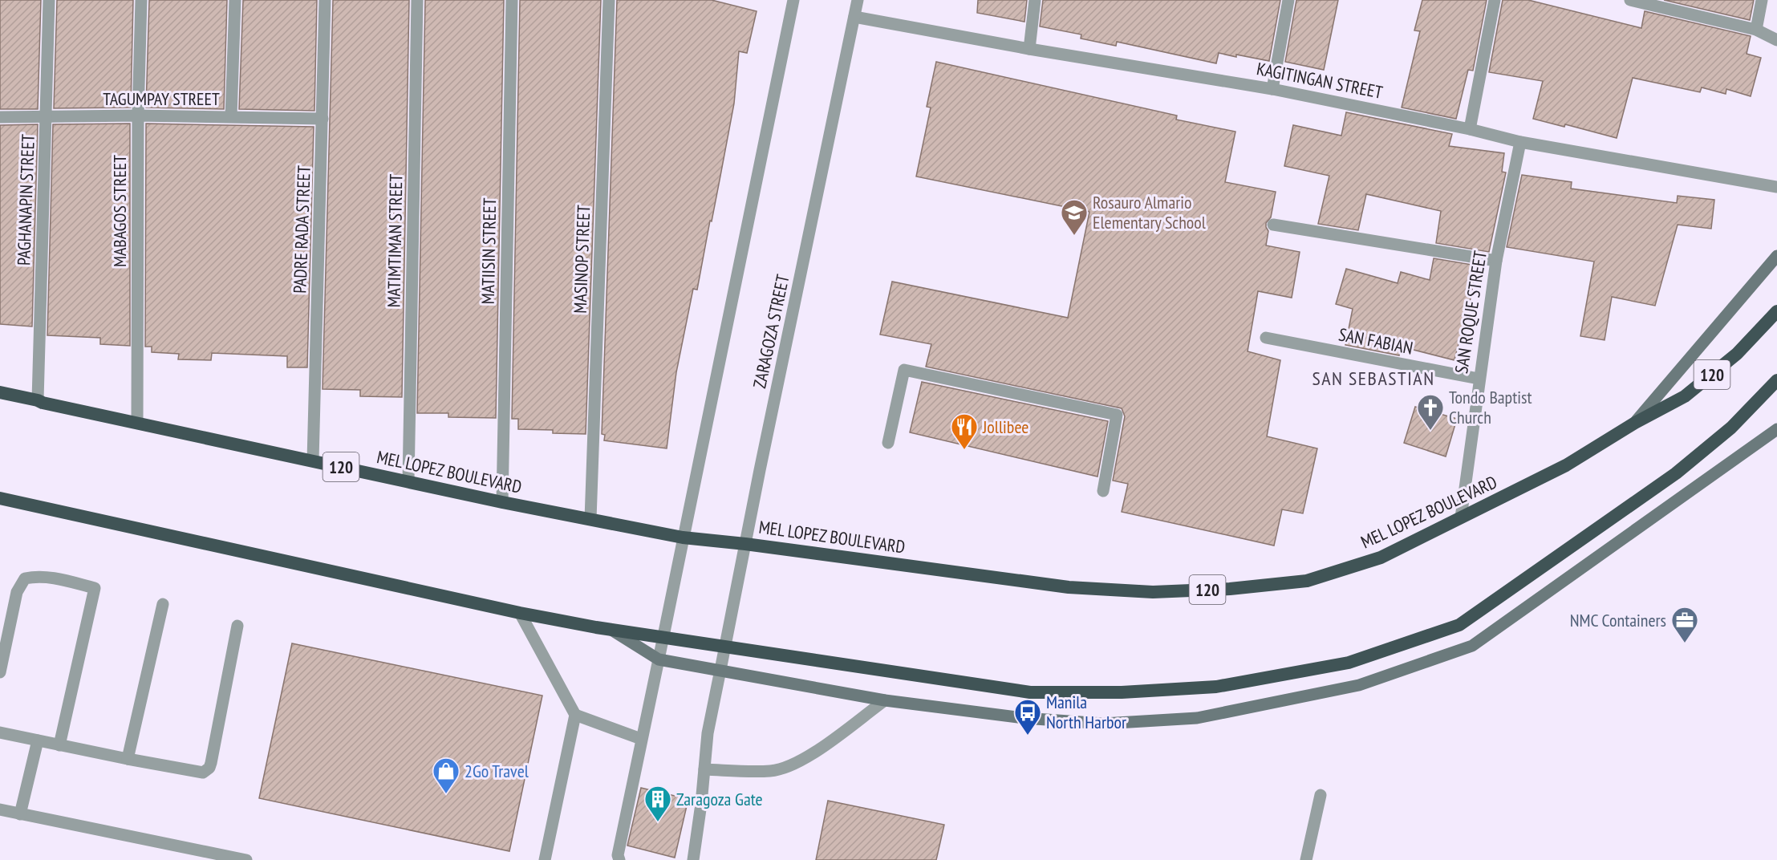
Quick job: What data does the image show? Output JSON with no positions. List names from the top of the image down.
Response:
{
  "streets": {
    "highway": ["120", "MEL LOPEZ BOULEVARD"],
    "street": [
      "KAGITINGAN STREET",
      "TAGUMPAY STREET",
      "PAGHANAPIN STREET",
      "MABAGOS STREET",
      "PADRE RADA STREET",
      "MATIMTIMAN STREET",
      "MATIISIN STREET",
      "MASINOP STREET",
      "SAN ROQUE STREET",
      "ZARAGOZA STREET",
      "SAN FABIAN"
    ]
  },
  "crossings": [
    ["KAGITINGAN STREET", "SAN ROQUE STREET"],
    ["KAGITINGAN STREET", "ZARAGOZA STREET"],
    ["TAGUMPAY STREET", "PAGHANAPIN STREET"],
    ["TAGUMPAY STREET", "MABAGOS STREET"],
    ["TAGUMPAY STREET", "PADRE RADA STREET"],
    ["PAGHANAPIN STREET", "MEL LOPEZ BOULEVARD"],
    ["MABAGOS STREET", "MEL LOPEZ BOULEVARD"],
    ["PADRE RADA STREET", "MEL LOPEZ BOULEVARD"],
    ["MATIMTIMAN STREET", "MEL LOPEZ BOULEVARD"],
    ["MATIISIN STREET", "MEL LOPEZ BOULEVARD"],
    ["MASINOP STREET", "MEL LOPEZ BOULEVARD"],
    ["SAN ROQUE STREET", "SAN FABIAN"],
    ["SAN ROQUE STREET", "MEL LOPEZ BOULEVARD"],
    ["ZARAGOZA STREET", "MEL LOPEZ BOULEVARD"]
  ],
  "districts": ["SAN SEBASTIAN"],
  "places": {
    "school or university": ["Rosauro Almario Elementary School"],
    "church": ["Tondo Baptist Church"],
    "restaurant": ["Jollibee"],
    "office": ["NMC Containers"],
    "bus stop": ["Manila North Harbor"],
    "shop": ["2Go Travel"],
    "building": ["Zaragoza Gate"]
  }
}
